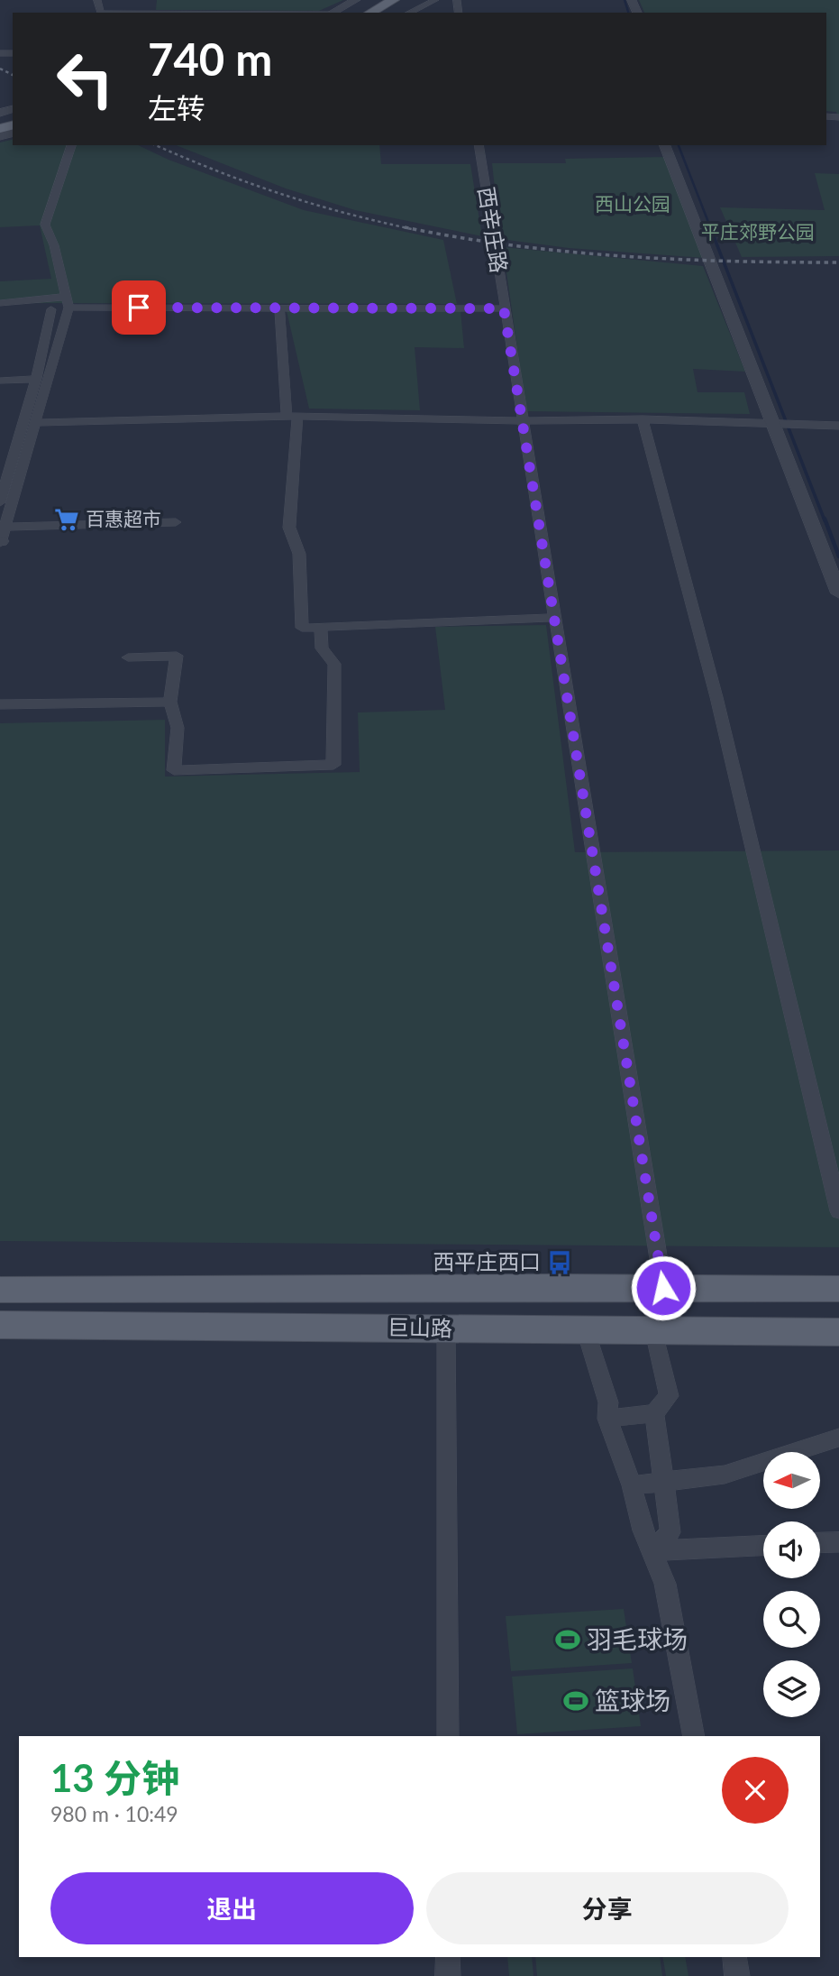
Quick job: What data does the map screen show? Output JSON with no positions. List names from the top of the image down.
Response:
{
  "streets": {
    "main road": ["巨山路"],
    "street": ["西辛庄路"]
  },
  "crossings": [
    ["西辛庄路", "巨山路"]
  ],
  "parks": ["西山公园", "平庄郊野公园"],
  "places": {
    "supermarket": ["百惠超市"],
    "bus stop": ["西平庄西口"],
    "sports": ["羽毛球场", "篮球场"]
  },
  "north": "left",
  "page": {
    "turn": ["740 m", "左转"],
    "heading": ["13 分钟", "980 m · 10:49"],
    "buttons": ["退出", "分享"]
  }
}
